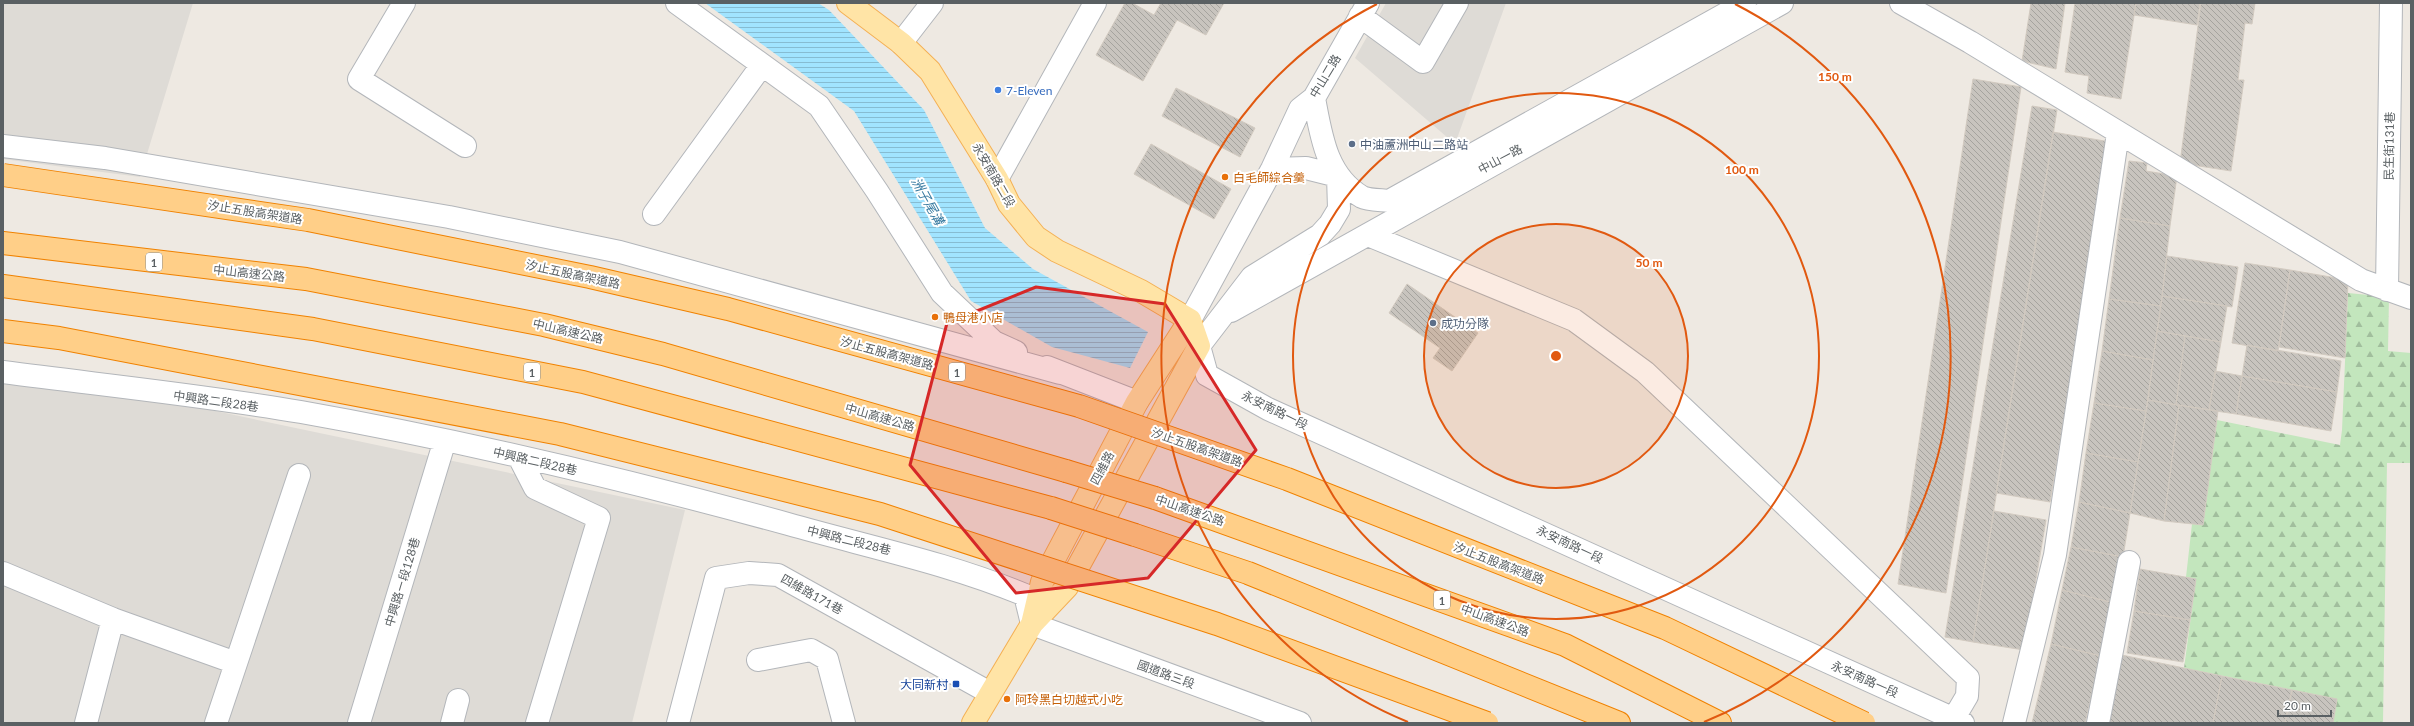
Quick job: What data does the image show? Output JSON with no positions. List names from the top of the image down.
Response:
{
  "streets": {
    "highway": ["汐止五股高架道路", "1", "中山高速公路"],
    "main road": ["永安南路二段", "四維路"],
    "street": [
      "中山二路",
      "民生街131巷",
      "中山一路",
      "中興路二段28巷",
      "永安南路一段",
      "中興路ㄧ段128巷",
      "四維路171巷",
      "國道路三段"
    ]
  },
  "crossings": [
    ["中山二路", "中山一路"],
    ["中山二路", "永安南路二段"],
    ["中山二路", "四維路"],
    ["中山一路", "永安南路一段"],
    ["中山一路", "四維路"],
    ["永安南路二段", "四維路"],
    ["中興路二段28巷", "四維路"],
    ["中興路二段28巷", "中興路ㄧ段128巷"],
    ["中興路二段28巷", "國道路三段"],
    ["永安南路一段", "四維路"],
    ["四維路", "四維路171巷"],
    ["四維路", "國道路三段"]
  ],
  "water": ["洲子尾溝"],
  "places": {
    "other": [
      "7-Eleven",
      "中油蘆洲中山二路站",
      "白毛師綜合羹",
      "鴨母港小店",
      "成功分隊",
      "阿玲黑白切越式小吃"
    ],
    "transit": ["大同新村"]
  },
  "scale_bar": "20 m",
  "rings": ["150 m", "100 m", "50 m"]
}
